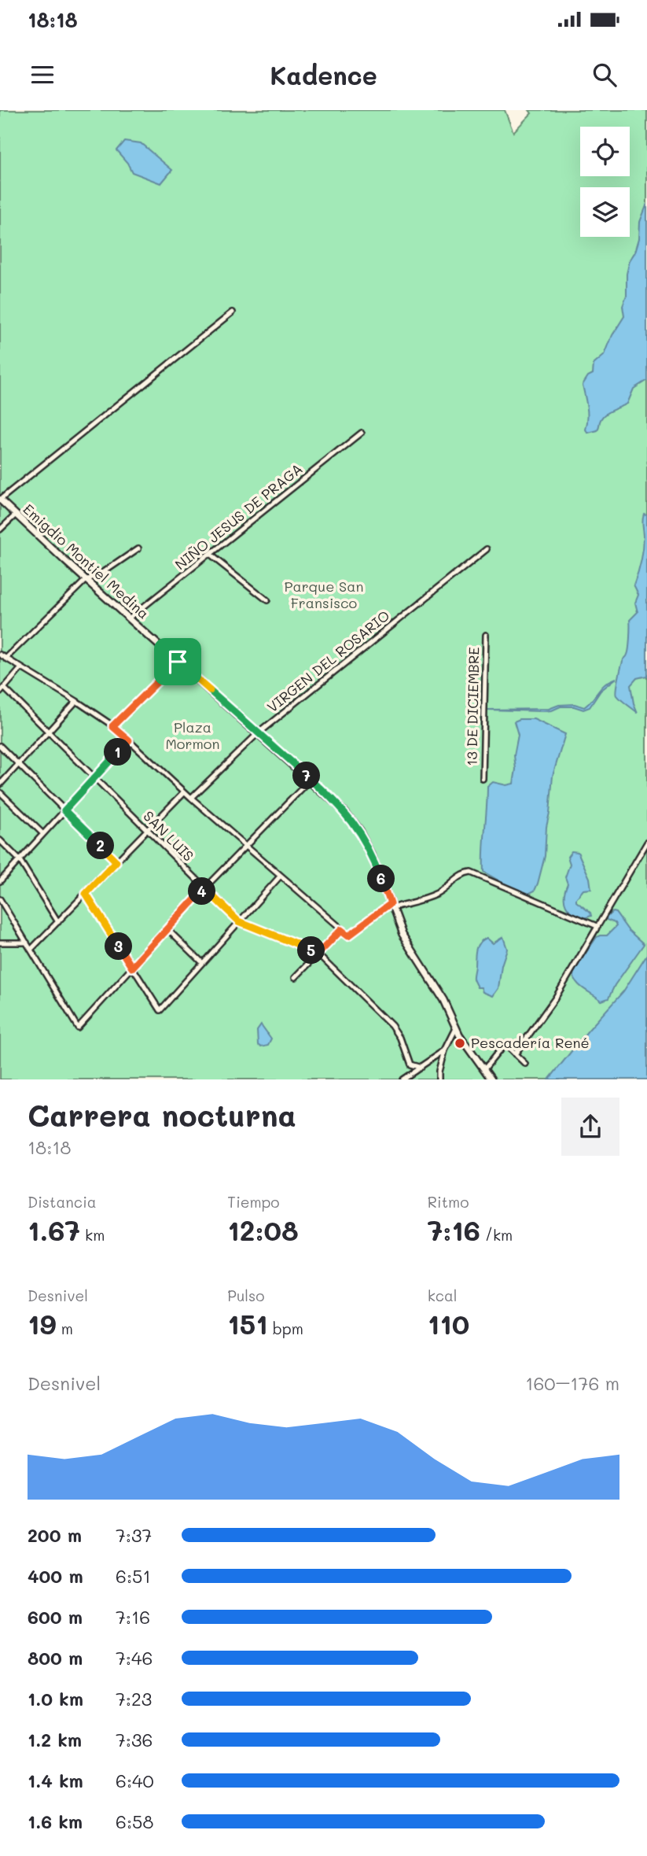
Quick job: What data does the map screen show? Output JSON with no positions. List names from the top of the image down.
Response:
{
  "streets": {
    "main road": ["Emigdio Montiel Medina"],
    "street": [
      "NIÑO JESUS DE PRAGA",
      "VIRGEN DEL ROSARIO",
      "13 DE DICIEMBRE",
      "SAN LUIS"
    ]
  },
  "crossings": [
    ["NIÑO JESUS DE PRAGA", "Emigdio Montiel Medina"],
    ["Emigdio Montiel Medina", "VIRGEN DEL ROSARIO"]
  ],
  "parks": ["Parque San Fransisco", "Plaza Mormon"],
  "places": ["Pescadería René"],
  "page": {
    "status": "18:18",
    "header": "Kadence",
    "pins": [
      "1",
      "7",
      "2",
      "6",
      "4",
      "3",
      "5"
    ],
    "heading": ["Carrera nocturna", "18:18"],
    "stats": [
      ["Distancia", "1.67 km"],
      ["Tiempo", "12:08"],
      ["Ritmo", "7:16 /km"],
      ["Desnivel", "19 m"],
      ["Pulso", "151 bpm"],
      ["kcal", "110"]
    ],
    "chart": ["Desnivel", "160–176 m"],
    "list": [
      {
        "name": "200 m",
        "note": "7:37"
      },
      {
        "name": "400 m",
        "note": "6:51"
      },
      {
        "name": "600 m",
        "note": "7:16"
      },
      {
        "name": "800 m",
        "note": "7:46"
      },
      {
        "name": "1.0 km",
        "note": "7:23"
      },
      {
        "name": "1.2 km",
        "note": "7:36"
      },
      {
        "name": "1.4 km",
        "note": "6:40"
      },
      {
        "name": "1.6 km",
        "note": "6:58"
      }
    ]
  }
}
